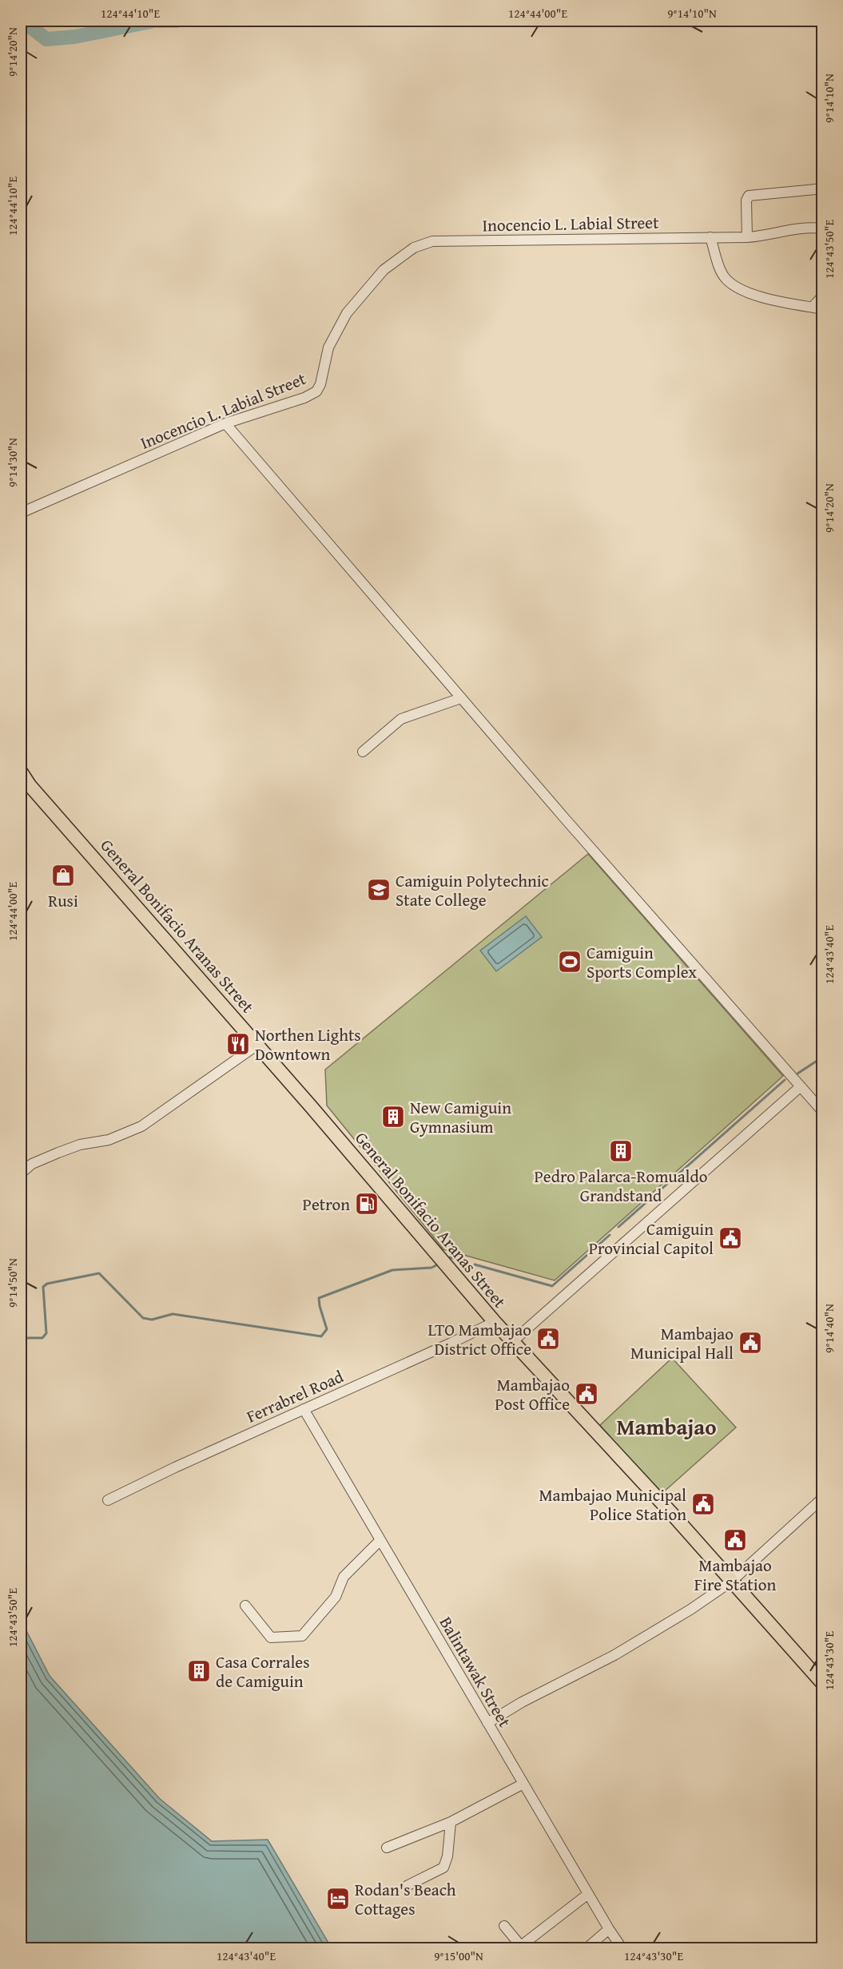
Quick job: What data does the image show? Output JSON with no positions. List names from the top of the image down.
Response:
{
  "streets": {
    "main road": ["General Bonifacio Aranas Street"],
    "street": ["Inocencio L. Labial Street", "Ferrabrel Road", "Balintawak Street"]
  },
  "crossings": [
    ["General Bonifacio Aranas Street", "Ferrabrel Road"],
    ["Ferrabrel Road", "Balintawak Street"]
  ],
  "districts": ["Mambajao"],
  "places": {
    "shop": ["Rusi"],
    "school or university": ["Camiguin Polytechnic State College"],
    "sports": ["Camiguin Sports Complex"],
    "restaurant": ["Northen Lights Downtown"],
    "building": ["New Camiguin Gymnasium", "Pedro Palarca-Romualdo Grandstand", "Casa Corrales de Camiguin"],
    "fuel station": ["Petron"],
    "public building": [
      "Camiguin Provincial Capitol",
      "LTO Mambajao District Office",
      "Mambajao Municipal Hall",
      "Mambajao Post Office",
      "Mambajao Municipal Police Station",
      "Mambajao Fire Station"
    ],
    "hotel": ["Rodan's Beach Cottages"]
  },
  "coordinates": [
    "124°44'10\"E",
    "124°44'00\"E",
    "9°14'10\"N",
    "9°14'20\"N",
    "124°43'50\"E",
    "9°14'30\"N",
    "124°43'40\"E",
    "9°14'50\"N",
    "9°14'40\"N",
    "124°43'30\"E",
    "9°15'00\"N"
  ]
}
